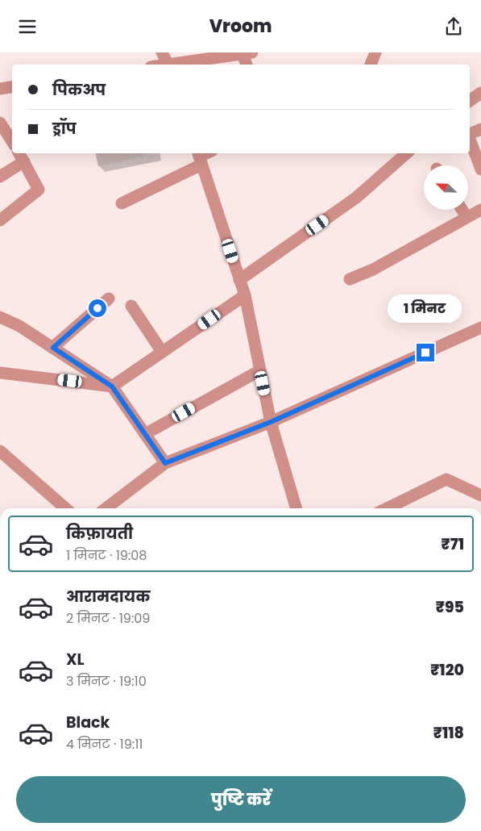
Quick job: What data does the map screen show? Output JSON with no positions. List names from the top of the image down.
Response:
{
  "north": "top left",
  "page": {
    "header": "Vroom",
    "banner": ["पिकअप", "ड्रॉप"],
    "bubble": "1 मिनट",
    "list": [
      {
        "name": "किफ़ायती",
        "note": "1 मिनट · 19:08",
        "value": "₹71"
      },
      {
        "name": "आरामदायक",
        "note": "2 मिनट · 19:09",
        "value": "₹95"
      },
      {
        "name": "XL",
        "note": "3 मिनट · 19:10",
        "value": "₹120"
      },
      {
        "name": "Black",
        "note": "4 मिनट · 19:11",
        "value": "₹118"
      }
    ],
    "buttons": "पुष्टि करें"
  }
}
